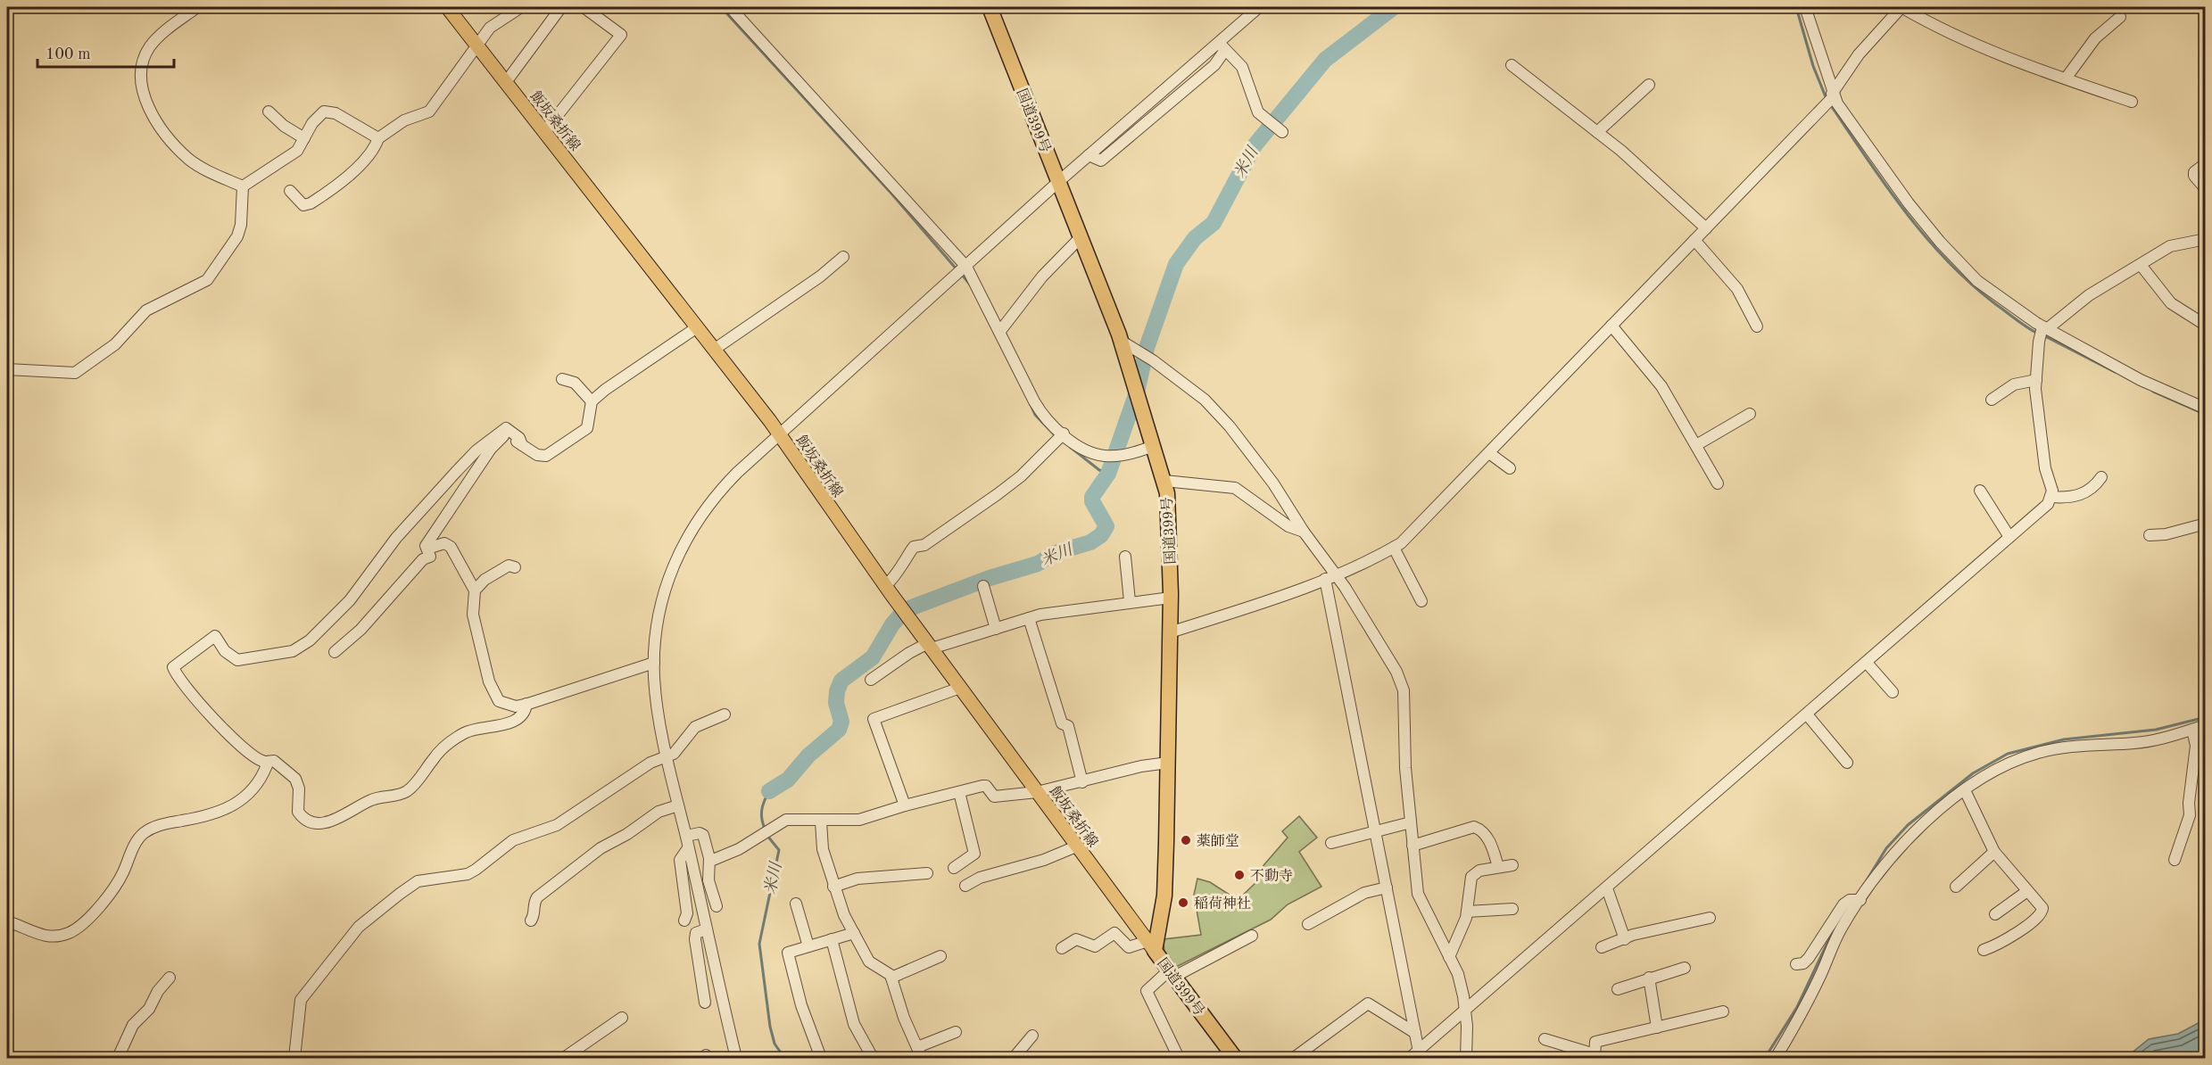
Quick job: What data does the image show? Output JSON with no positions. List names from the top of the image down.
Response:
{
  "streets": {
    "highway": ["国道399号"],
    "main road": ["飯坂桑折線"]
  },
  "crossings": [
    ["飯坂桑折線", "国道399号"]
  ],
  "water": ["米川"],
  "places": ["薬師堂", "不動寺", "稲荷神社"],
  "scale_bar": "100 m"
}
